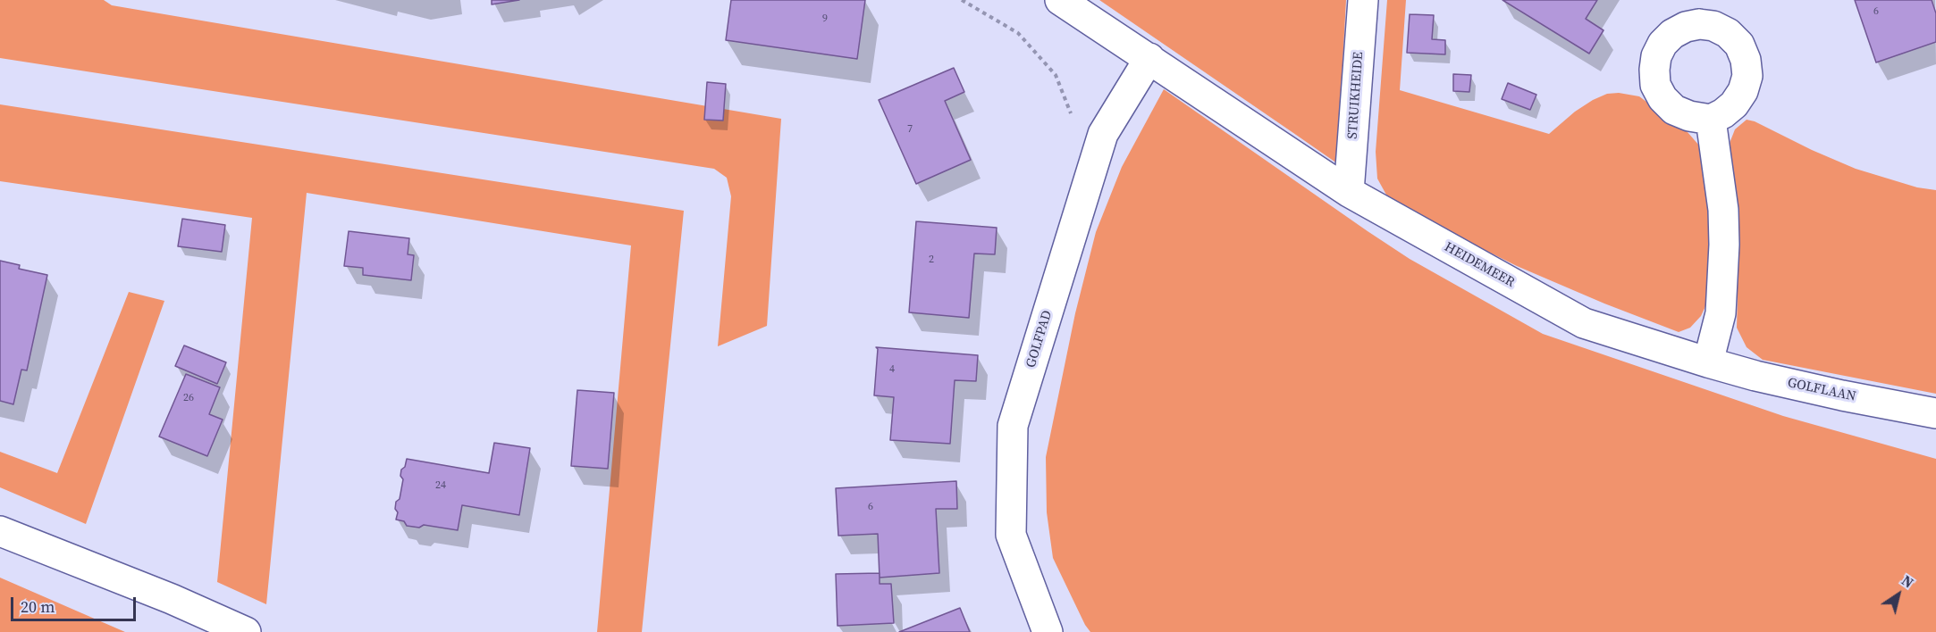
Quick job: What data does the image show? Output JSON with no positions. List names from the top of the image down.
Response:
{
  "streets": {
    "street": [
      "STRUIKHEIDE",
      "HEIDEMEER",
      "GOLFPAD",
      "GOLFLAAN"
    ]
  },
  "crossings": [
    ["STRUIKHEIDE", "HEIDEMEER"],
    ["HEIDEMEER", "GOLFPAD"],
    ["HEIDEMEER", "GOLFLAAN"]
  ],
  "house_numbers": [
    "6",
    "9",
    "7",
    "2",
    "4",
    "26",
    "24",
    "6"
  ],
  "scale_bar": "20 m",
  "north": "top right"
}
